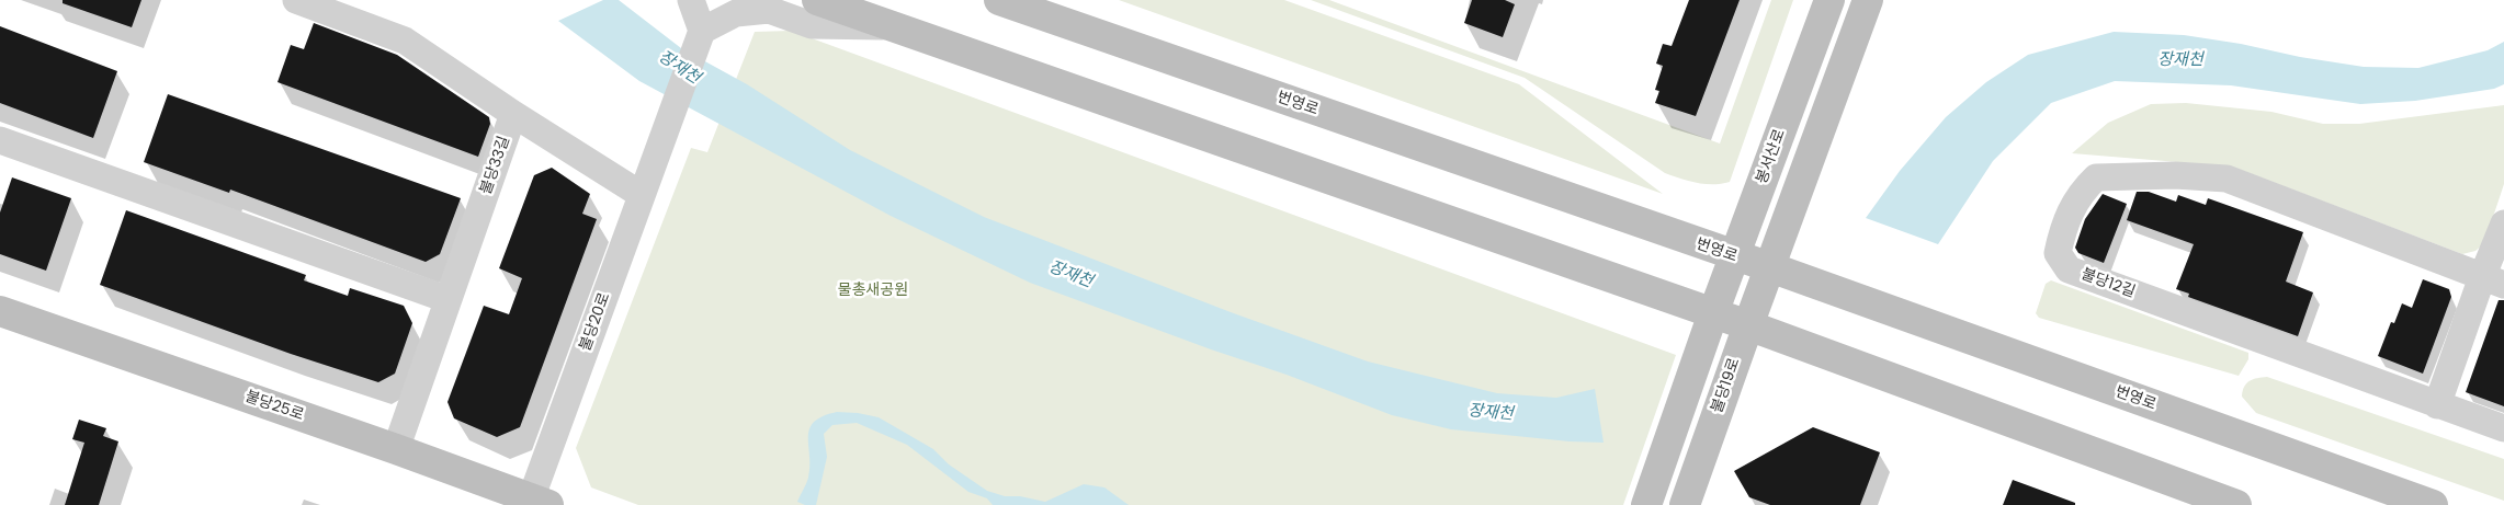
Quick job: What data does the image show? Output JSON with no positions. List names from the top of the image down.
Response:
{
  "streets": {
    "main road": [
      "번영로",
      "봉서산로",
      "불당19로",
      "불당25로"
    ],
    "street": ["불당33길", "불당12길", "불당20로"]
  },
  "crossings": [
    ["번영로", "봉서산로"],
    ["번영로", "불당19로"],
    ["불당33길", "불당25로"],
    ["불당20로", "불당25로"]
  ],
  "water": ["장재천"],
  "parks": ["물총새공원"]
}
